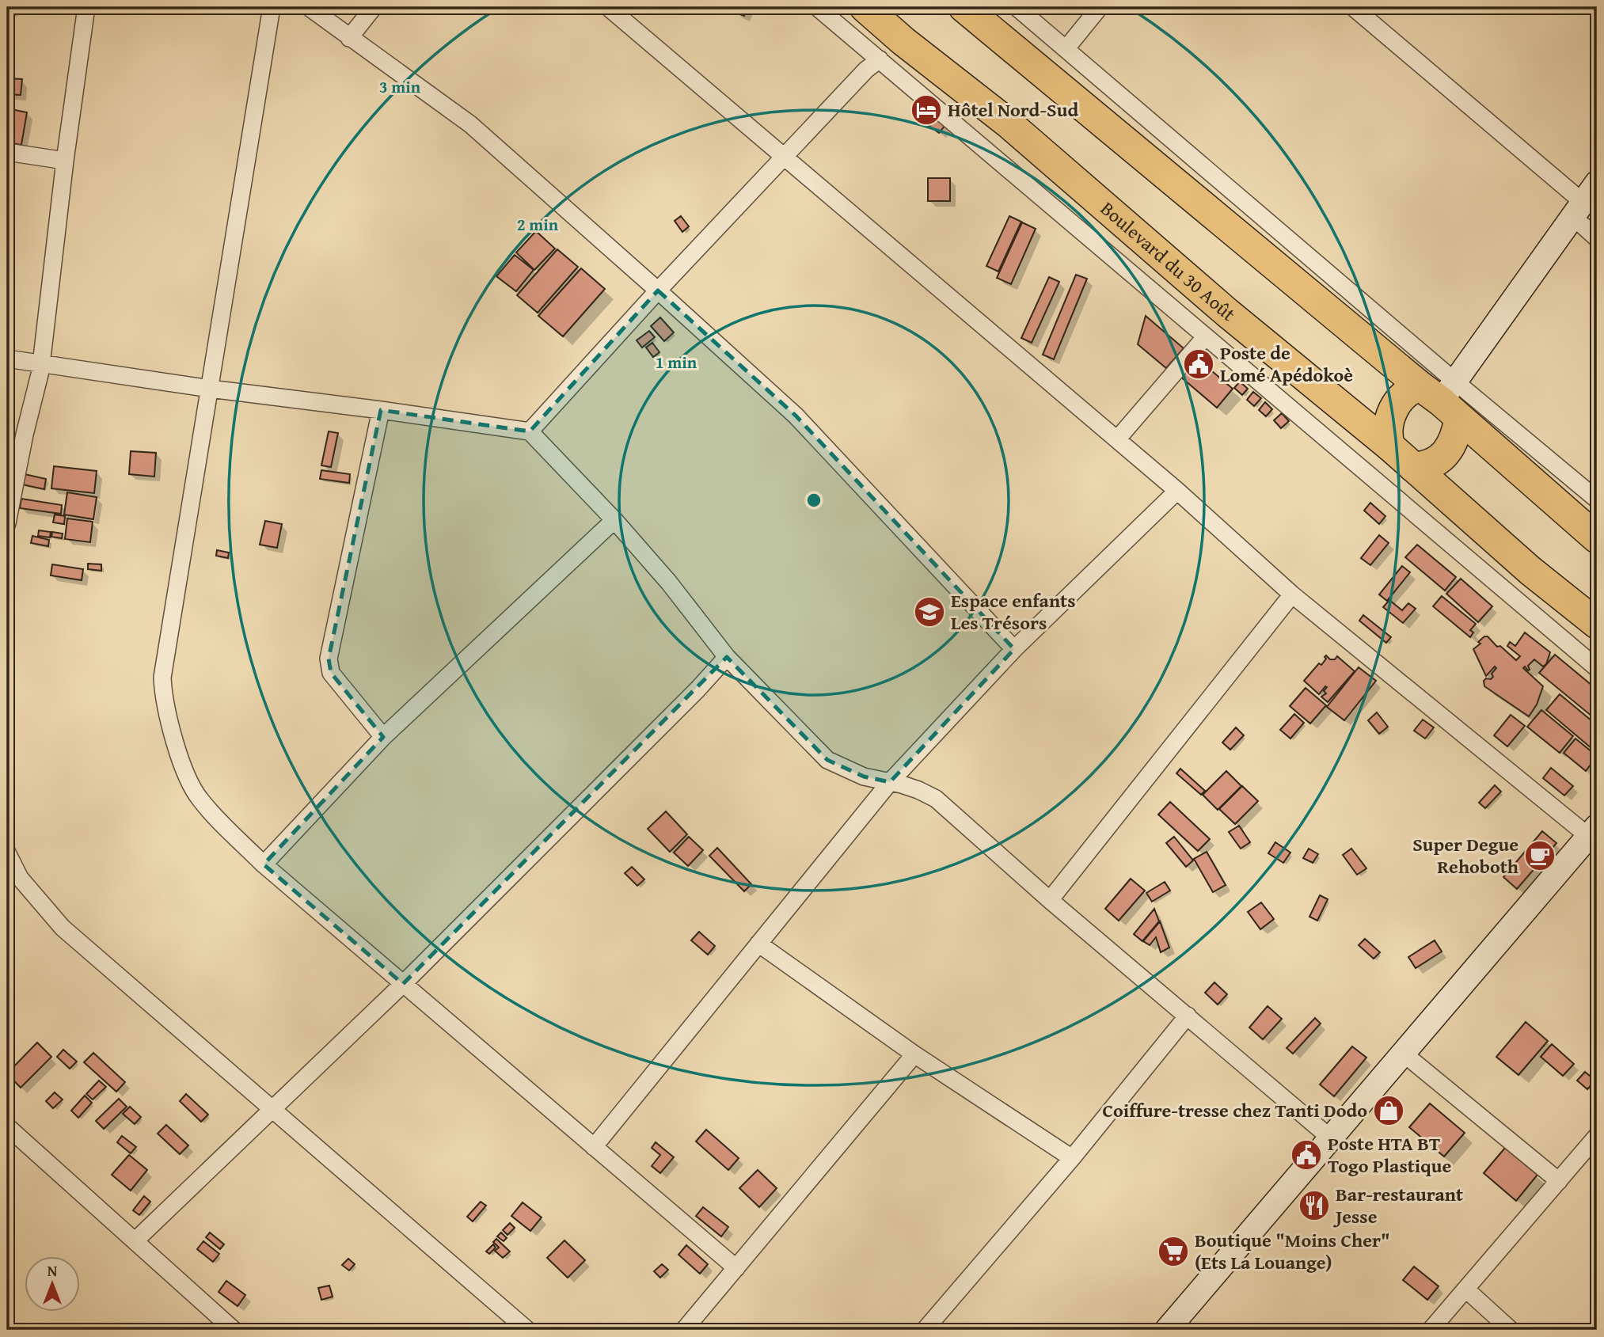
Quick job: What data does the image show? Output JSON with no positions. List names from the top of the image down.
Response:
{
  "streets": {
    "highway": ["Boulevard du 30 Août"]
  },
  "places": {
    "hotel": ["Hôtel Nord-Sud"],
    "public building": ["Poste de Lomé Apédokoè", "Poste HTA BT Togo Plastique"],
    "school or university": ["Espace enfants Les Trésors"],
    "cafe": ["Super Degue Rehoboth"],
    "shop": ["Coiffure-tresse chez Tanti Dodo"],
    "restaurant": ["Bar-restaurant Jesse"],
    "supermarket": ["Boutique \"Moins Cher\" (Ets La Louange)"]
  },
  "north": "top",
  "rings": ["3 min", "2 min", "1 min"]
}
